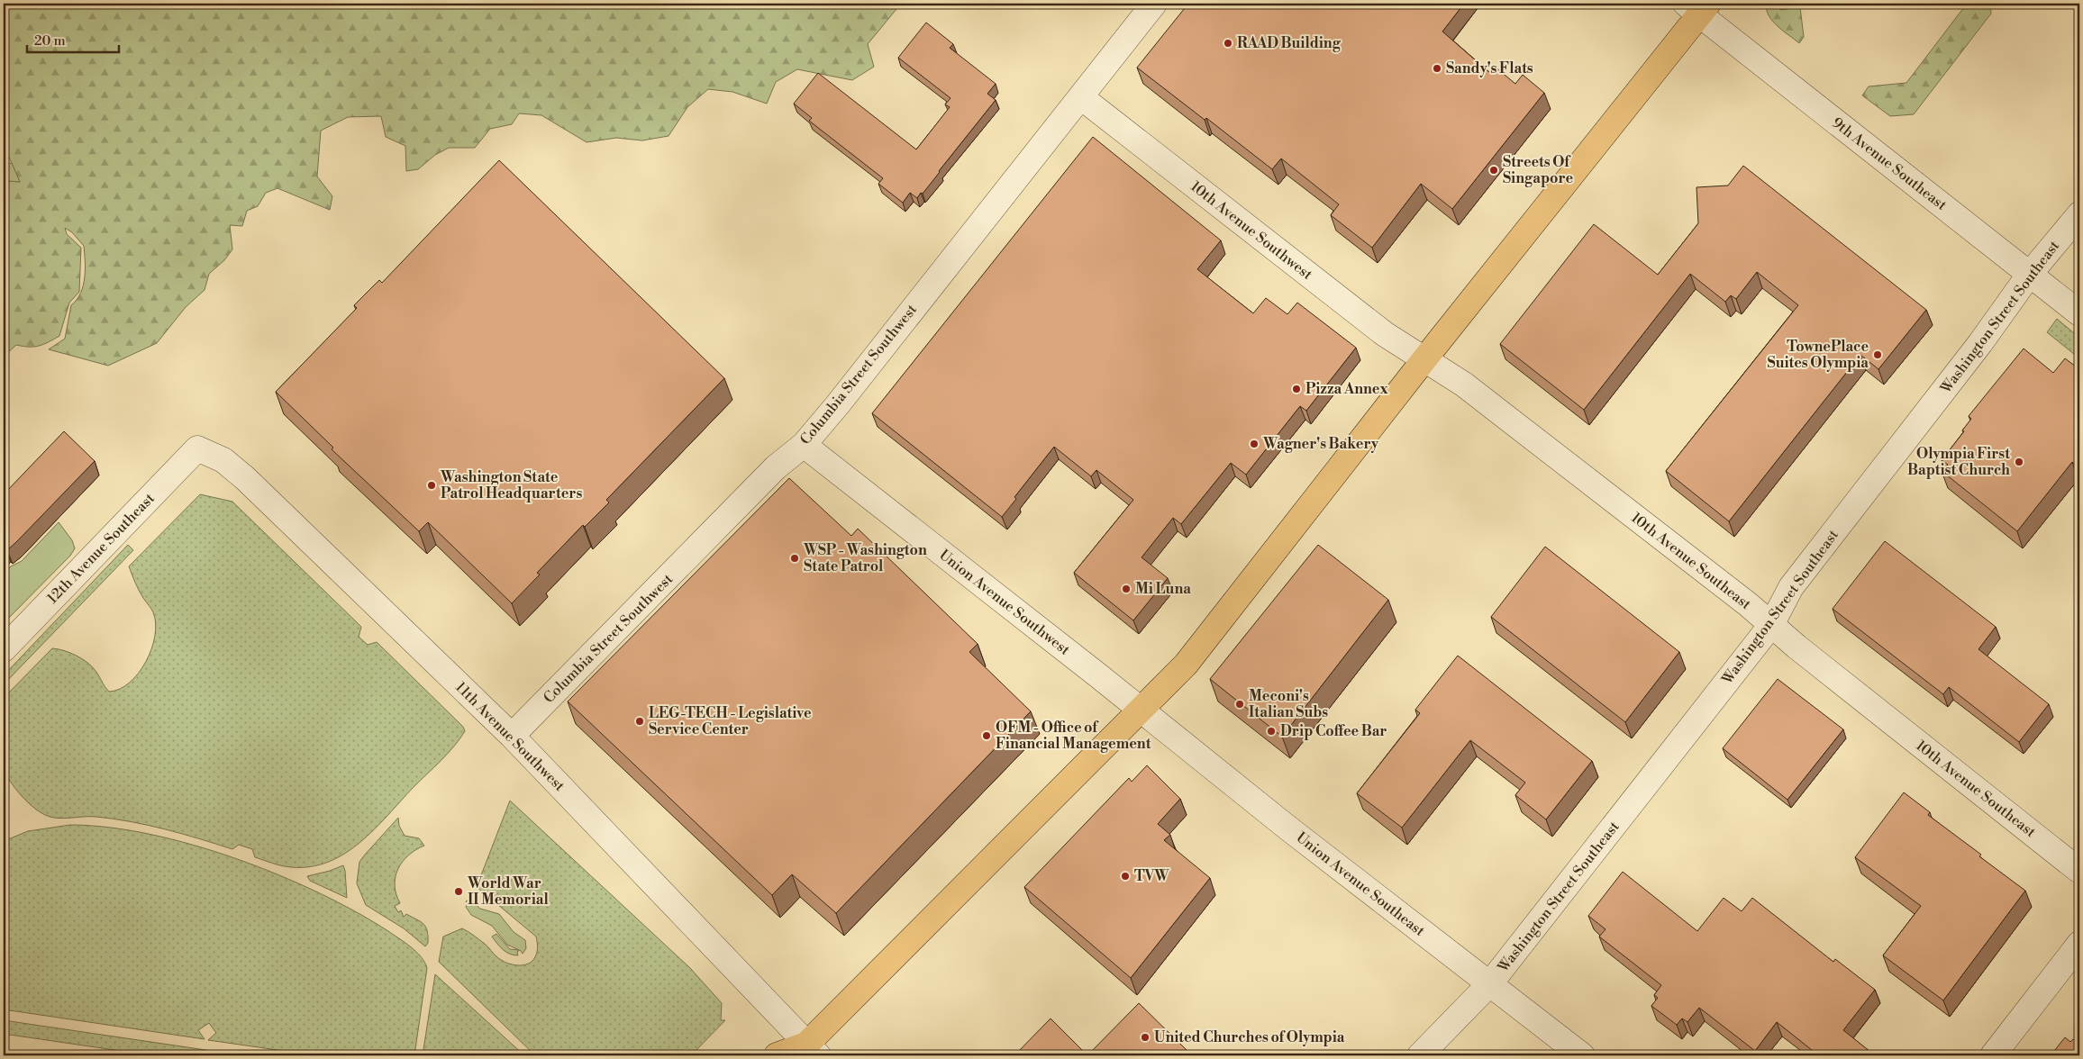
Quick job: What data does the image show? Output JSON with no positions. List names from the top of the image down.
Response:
{
  "streets": {
    "street": [
      "9th Avenue Southeast",
      "10th Avenue Southwest",
      "Washington Street Southeast",
      "Columbia Street Southwest",
      "12th Avenue Southeast",
      "10th Avenue Southeast",
      "Union Avenue Southwest",
      "11th Avenue Southwest",
      "Union Avenue Southeast"
    ]
  },
  "crossings": [
    ["9th Avenue Southeast", "Washington Street Southeast"],
    ["10th Avenue Southwest", "Columbia Street Southwest"],
    ["10th Avenue Southwest", "10th Avenue Southeast"],
    ["Washington Street Southeast", "10th Avenue Southeast"],
    ["Washington Street Southeast", "Union Avenue Southeast"],
    ["Columbia Street Southwest", "Union Avenue Southwest"],
    ["Columbia Street Southwest", "11th Avenue Southwest"],
    ["12th Avenue Southeast", "11th Avenue Southwest"],
    ["Union Avenue Southwest", "Union Avenue Southeast"]
  ],
  "places": [
    "RAAD Building",
    "Sandy's Flats",
    "Streets Of Singapore",
    "TownePlace Suites Olympia",
    "Pizza Annex",
    "Wagner's Bakery",
    "Olympia First Baptist Church",
    "Washington State Patrol Headquarters",
    "WSP - Washington State Patrol",
    "Mi Luna",
    "Meconi's Italian Subs",
    "LEG-TECH - Legislative Service Center",
    "Drip Coffee Bar",
    "OFM - Office of Financial Management",
    "TVW",
    "World War II Memorial",
    "United Churches of Olympia"
  ],
  "scale_bar": "20 m"
}
